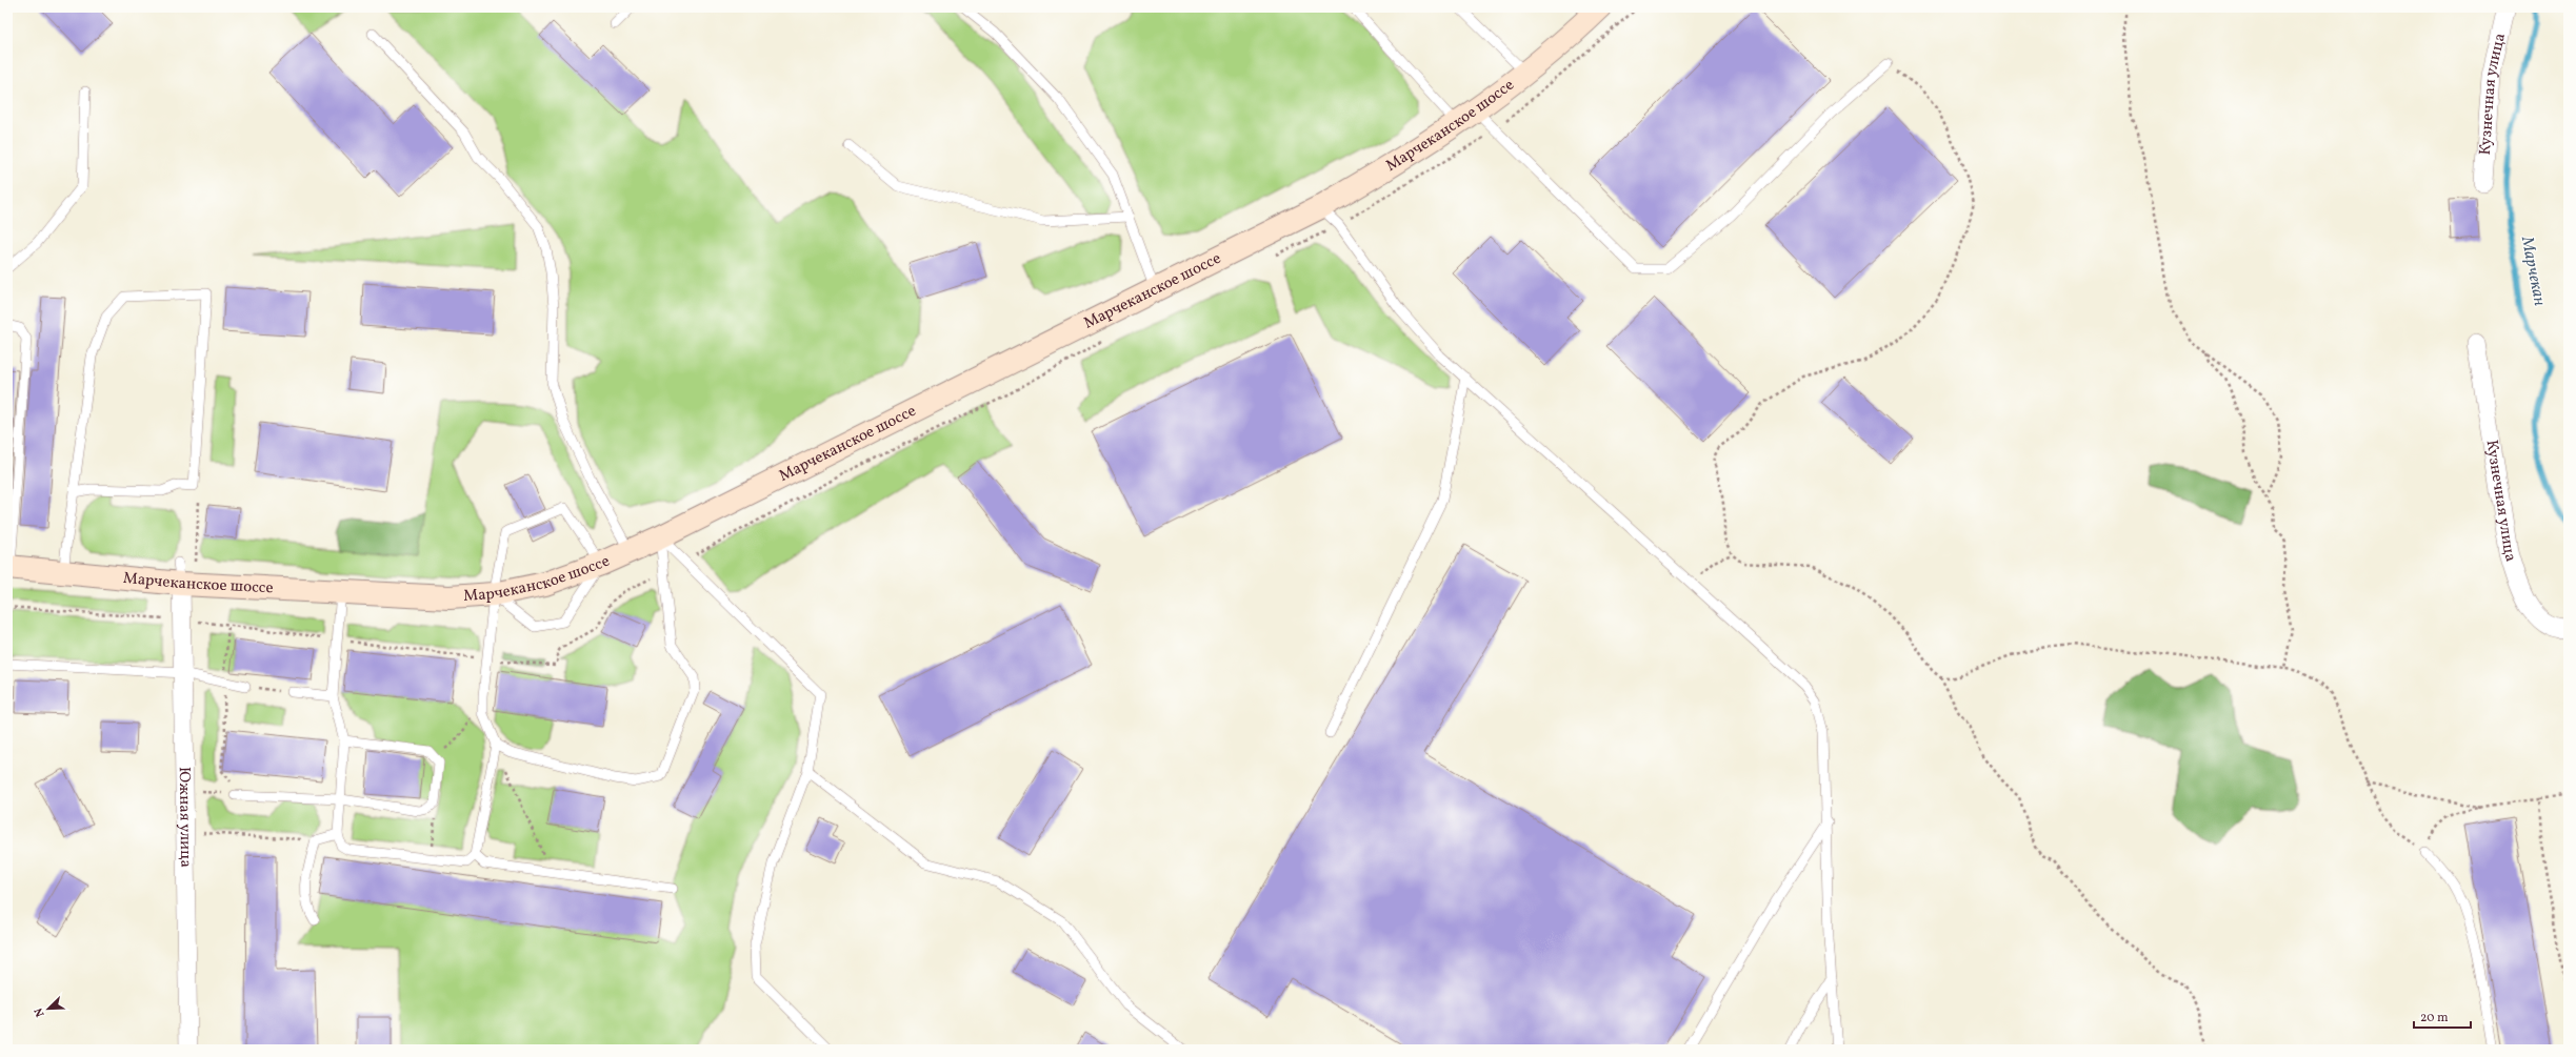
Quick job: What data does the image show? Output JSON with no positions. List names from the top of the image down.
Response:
{
  "streets": {
    "street": ["Кузнечная улица", "Марчеканское шоссе", "Южная улица"]
  },
  "crossings": [
    ["Марчеканское шоссе", "Южная улица"]
  ],
  "water": ["Марчекан"],
  "scale_bar": "20 m",
  "north": "bottom left"
}
